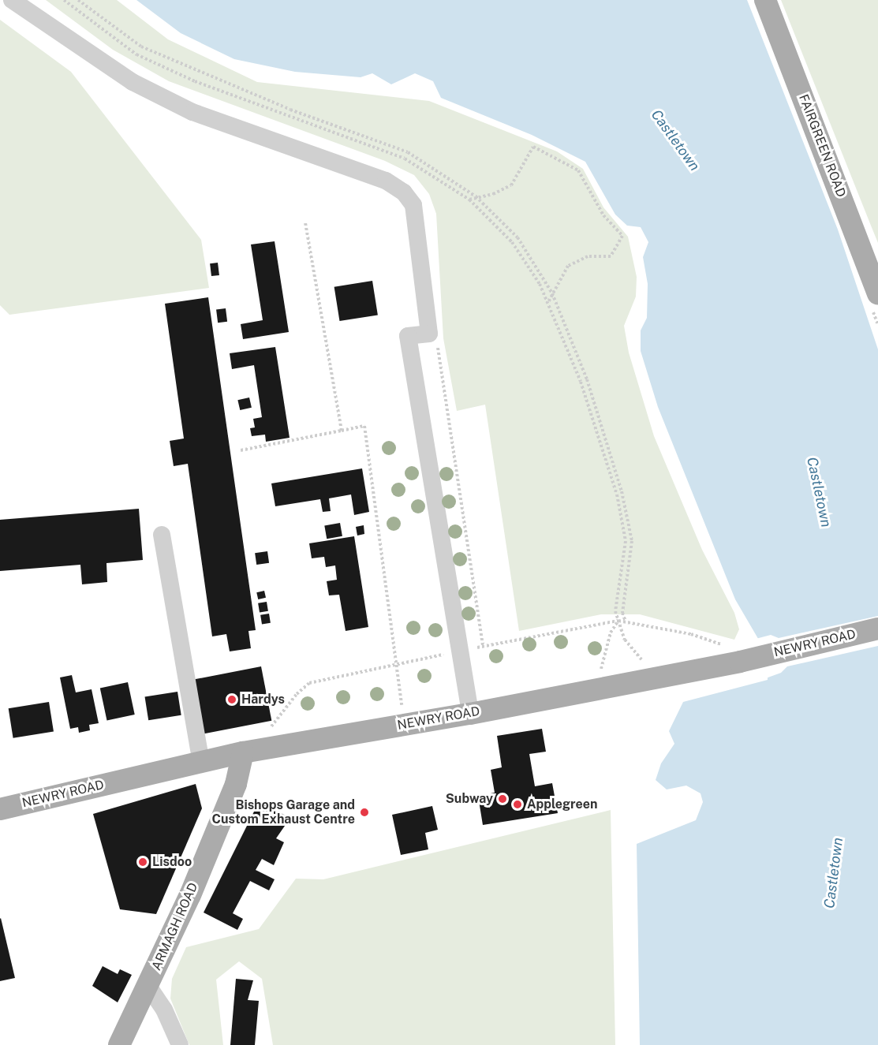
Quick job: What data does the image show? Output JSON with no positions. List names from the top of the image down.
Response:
{
  "streets": {
    "main road": ["FAIRGREEN ROAD", "NEWRY ROAD", "ARMAGH ROAD"]
  },
  "crossings": [
    ["NEWRY ROAD", "ARMAGH ROAD"]
  ],
  "water": ["Castletown"],
  "places": [
    "Hardys",
    "Subway",
    "Applegreen",
    "Bishops Garage and Custom Exhaust Centre",
    "Lisdoo"
  ]
}
